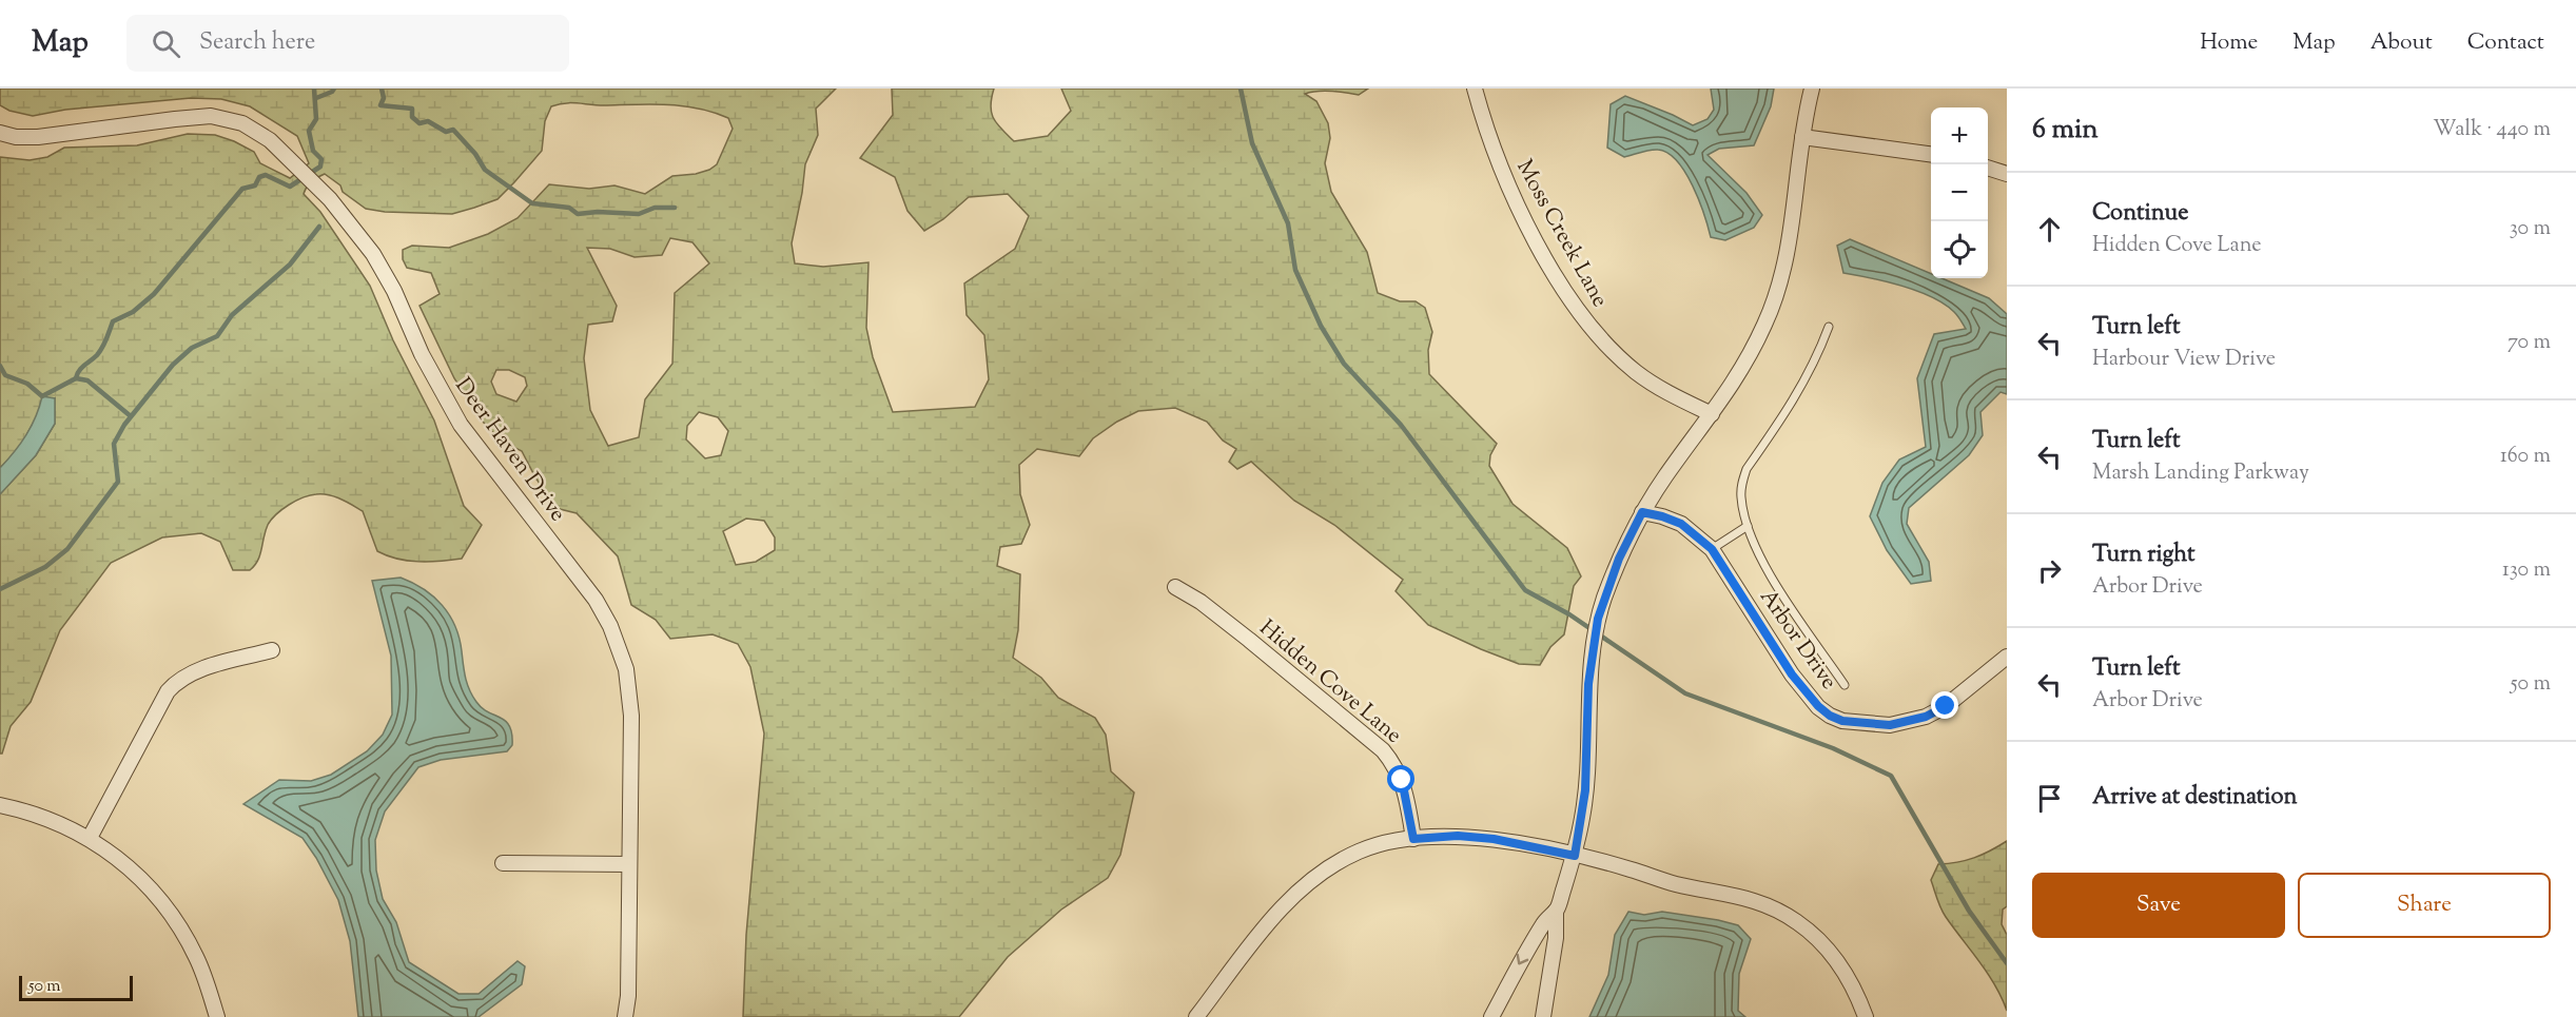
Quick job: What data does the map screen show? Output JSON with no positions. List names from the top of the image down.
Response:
{
  "streets": {
    "street": [
      "Moss Creek Lane",
      "Deer Haven Drive",
      "Arbor Drive",
      "Hidden Cove Lane"
    ]
  },
  "scale_bar": "50 m",
  "page": {
    "header": "Map",
    "search": "Search here",
    "nav": [
      "Home",
      "Map",
      "About",
      "Contact"
    ],
    "heading": ["6 min", "Walk · 440 m"],
    "map_buttons": ["+", "−"],
    "list": [
      ["Continue", "Hidden Cove Lane", "30 m"],
      ["Turn left", "Harbour View Drive", "70 m"],
      ["Turn left", "Marsh Landing Parkway", "160 m"],
      ["Turn right", "Arbor Drive", "130 m"],
      ["Turn left", "Arbor Drive", "50 m"],
      "Arrive at destination"
    ],
    "buttons": ["Save", "Share"],
    "scale": "50 m"
  }
}
